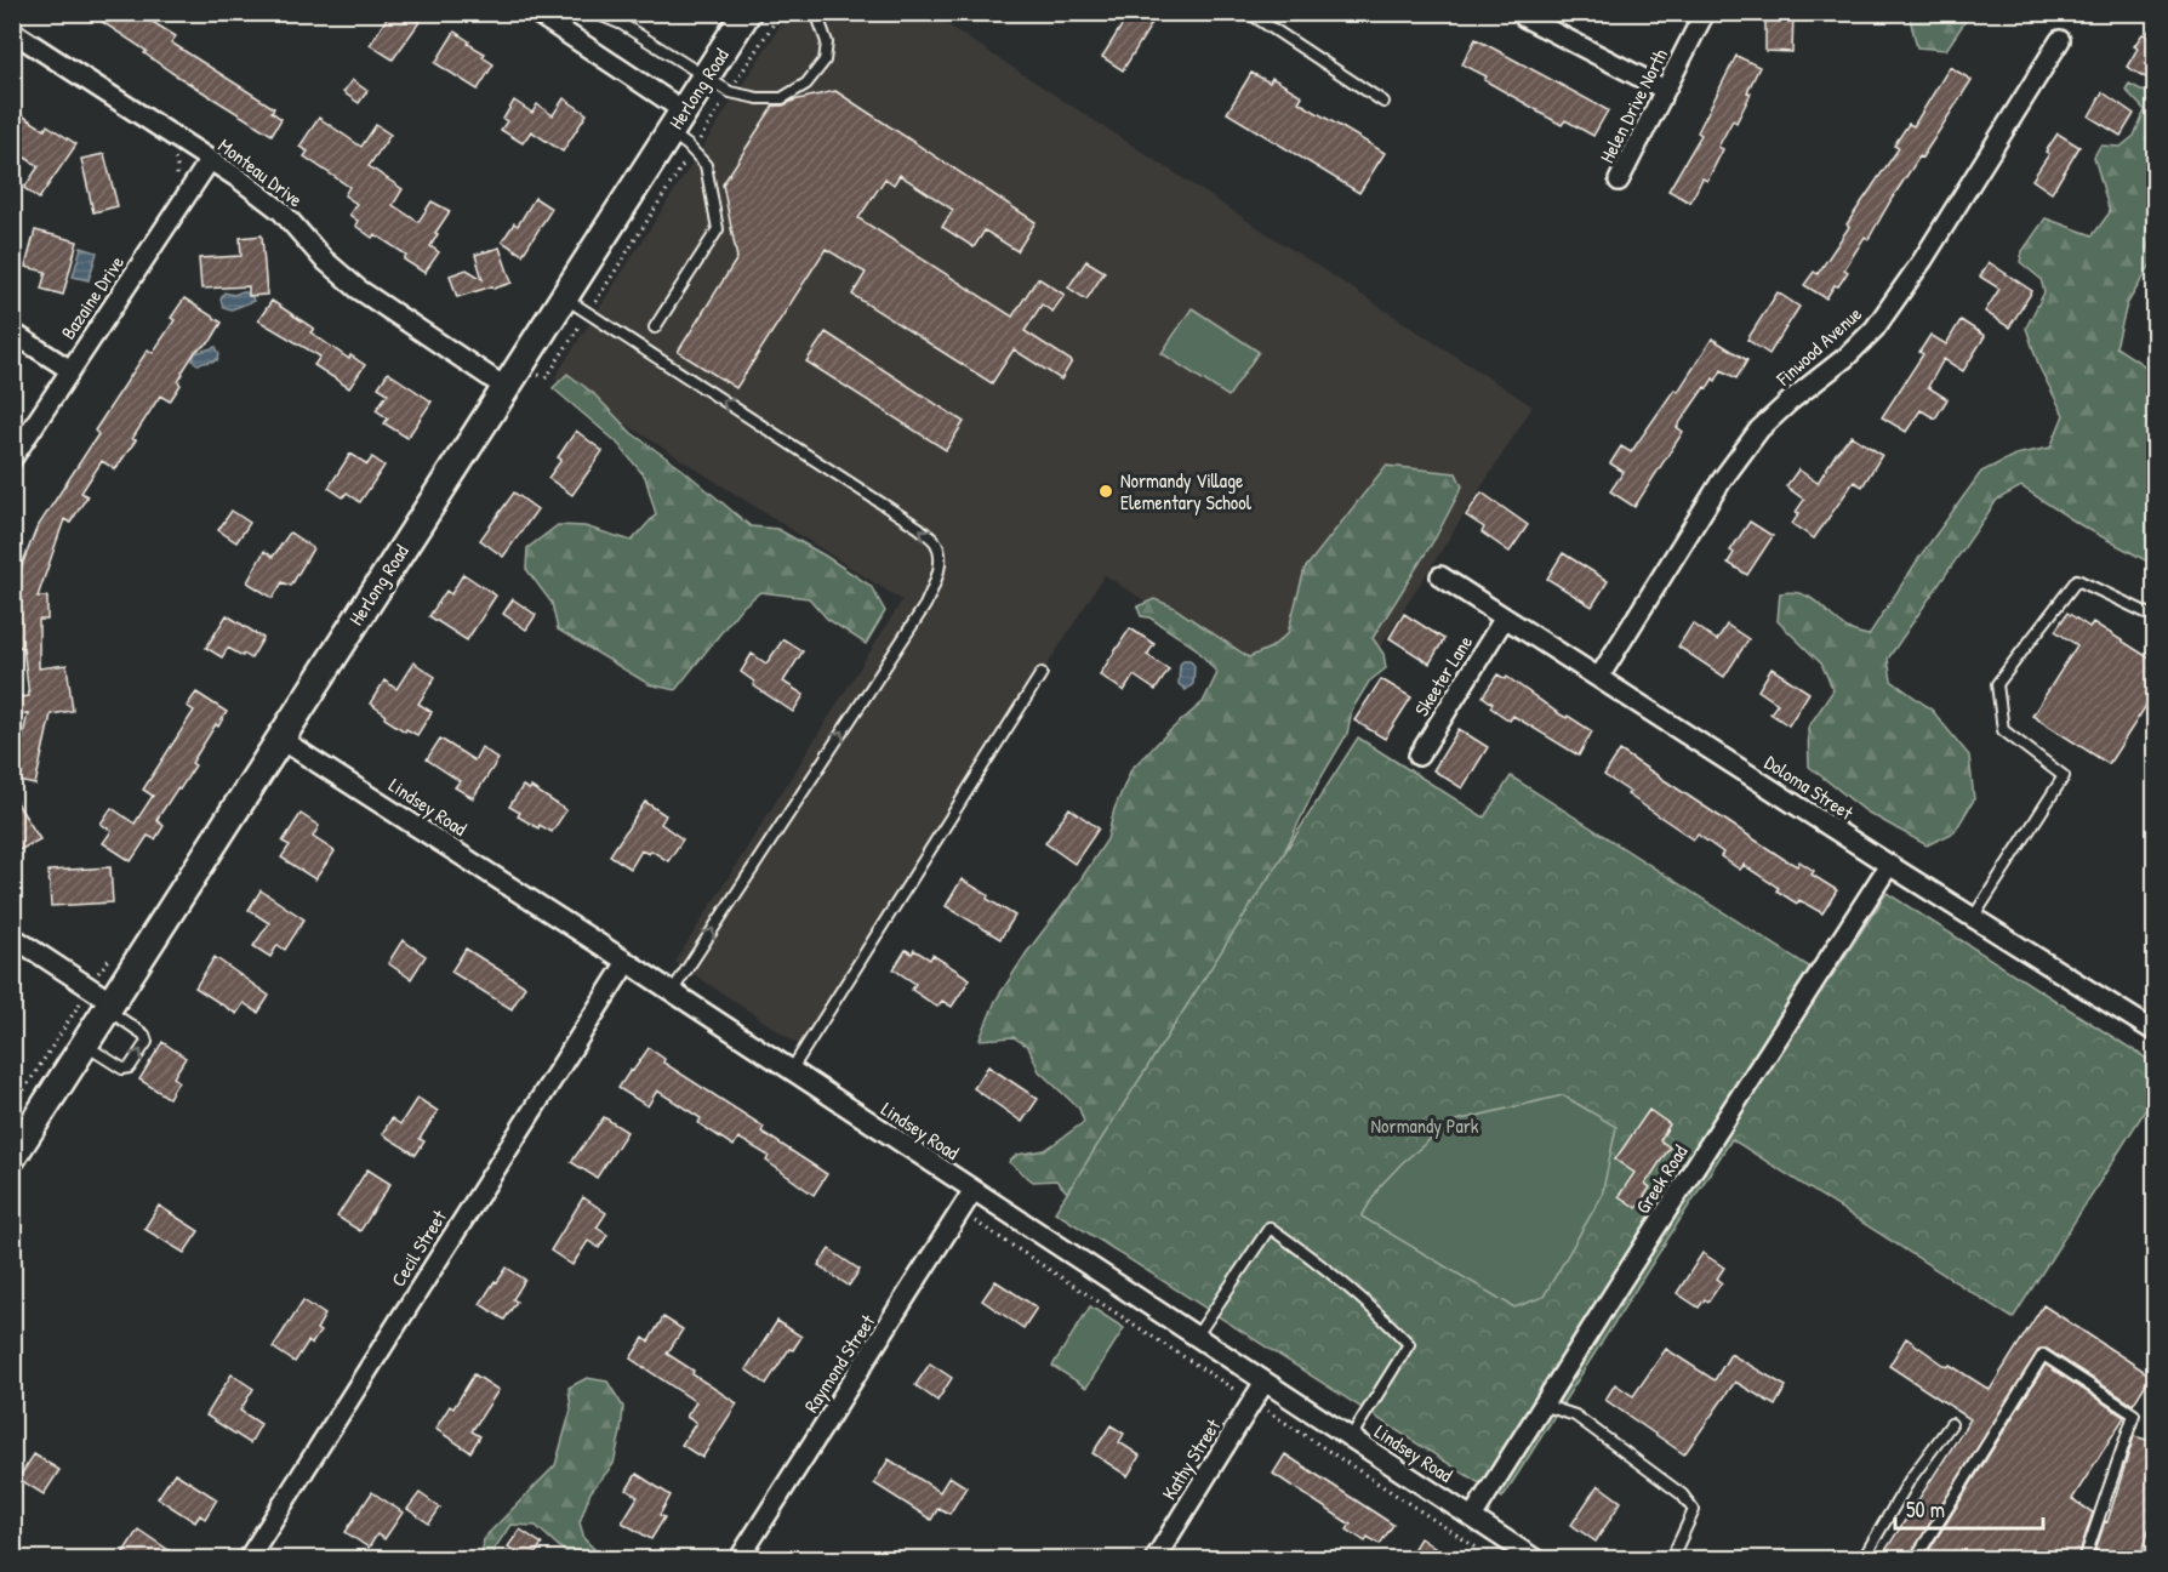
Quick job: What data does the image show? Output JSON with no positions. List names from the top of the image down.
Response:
{
  "streets": {
    "street": [
      "Herlong Road",
      "Helen Drive North",
      "Monteau Drive",
      "Bazaine Drive",
      "Finwood Avenue",
      "Skeeter Lane",
      "Doloma Street",
      "Lindsey Road",
      "Greek Road",
      "Cecil Street",
      "Raymond Street",
      "Kathy Street"
    ]
  },
  "crossings": [
    ["Herlong Road", "Monteau Drive"],
    ["Herlong Road", "Lindsey Road"],
    ["Monteau Drive", "Bazaine Drive"],
    ["Finwood Avenue", "Doloma Street"],
    ["Skeeter Lane", "Doloma Street"],
    ["Doloma Street", "Greek Road"],
    ["Lindsey Road", "Greek Road"],
    ["Lindsey Road", "Cecil Street"],
    ["Lindsey Road", "Raymond Street"],
    ["Lindsey Road", "Kathy Street"]
  ],
  "parks": ["Normandy Park"],
  "places": ["Normandy Village Elementary School"],
  "scale_bar": "50 m"
}
